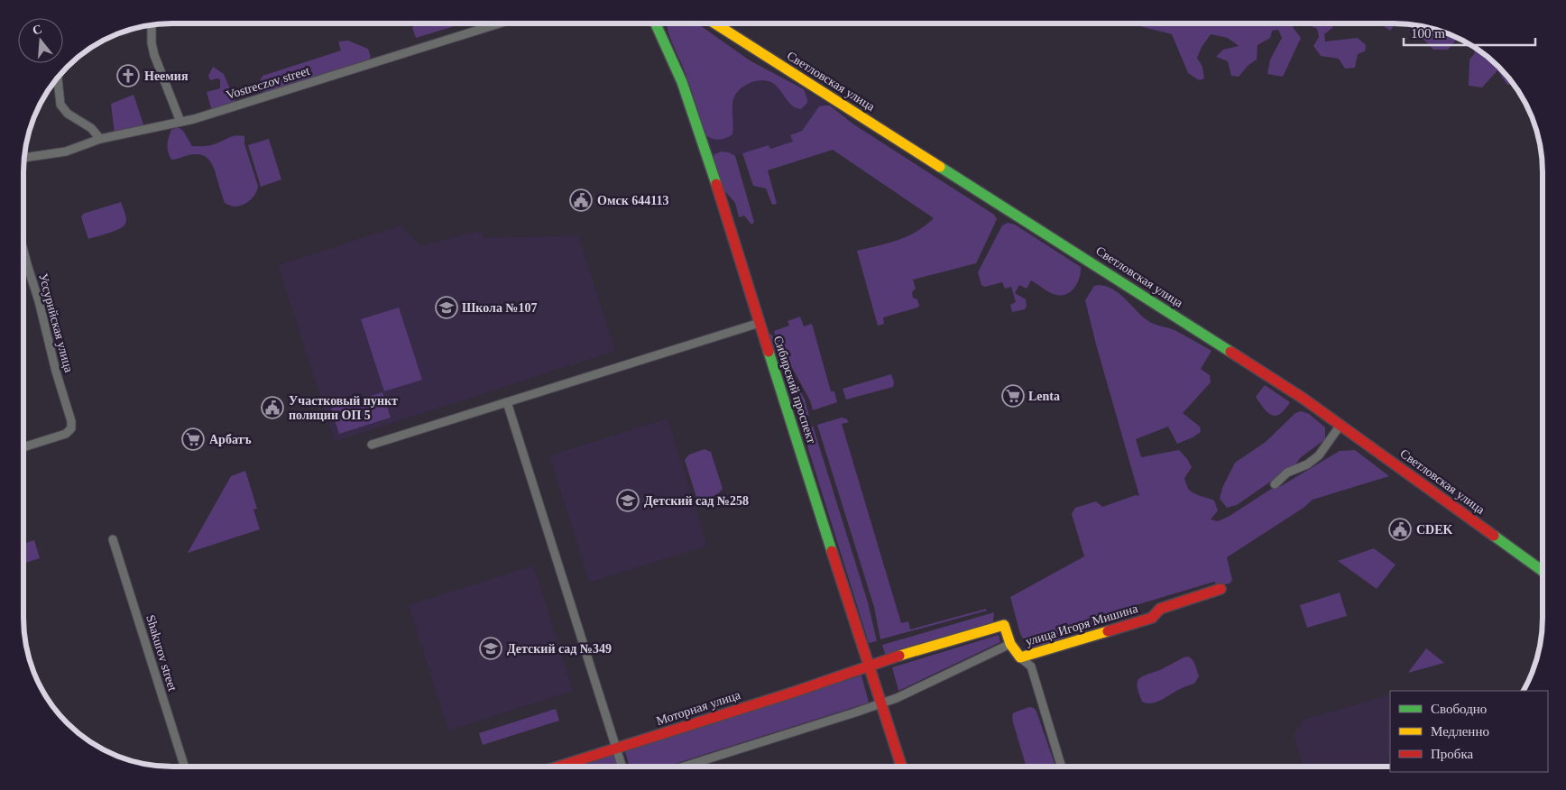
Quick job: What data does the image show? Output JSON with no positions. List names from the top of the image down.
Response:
{
  "streets": {
    "street": [
      "Светловская улица",
      "Vostreczov street",
      "Уссурийская улица",
      "Сибирский проспект",
      "улица Игоря Мишина",
      "Shakurov street",
      "Моторная улица"
    ]
  },
  "crossings": [
    ["Сибирский проспект", "улица Игоря Мишина"],
    ["Сибирский проспект", "Моторная улица"],
    ["улица Игоря Мишина", "Моторная улица"]
  ],
  "places": {
    "church": ["Неемия"],
    "public building": ["Омск 644113", "Участковый пункт полиции ОП 5", "CDEK"],
    "school or university": ["Школа №107", "Детский сад №258", "Детский сад №349"],
    "supermarket": ["Lenta", "Арбатъ"]
  },
  "legend": ["Свободно", "Медленно", "Пробка"],
  "scale_bar": "100 m",
  "north": "top"
}
